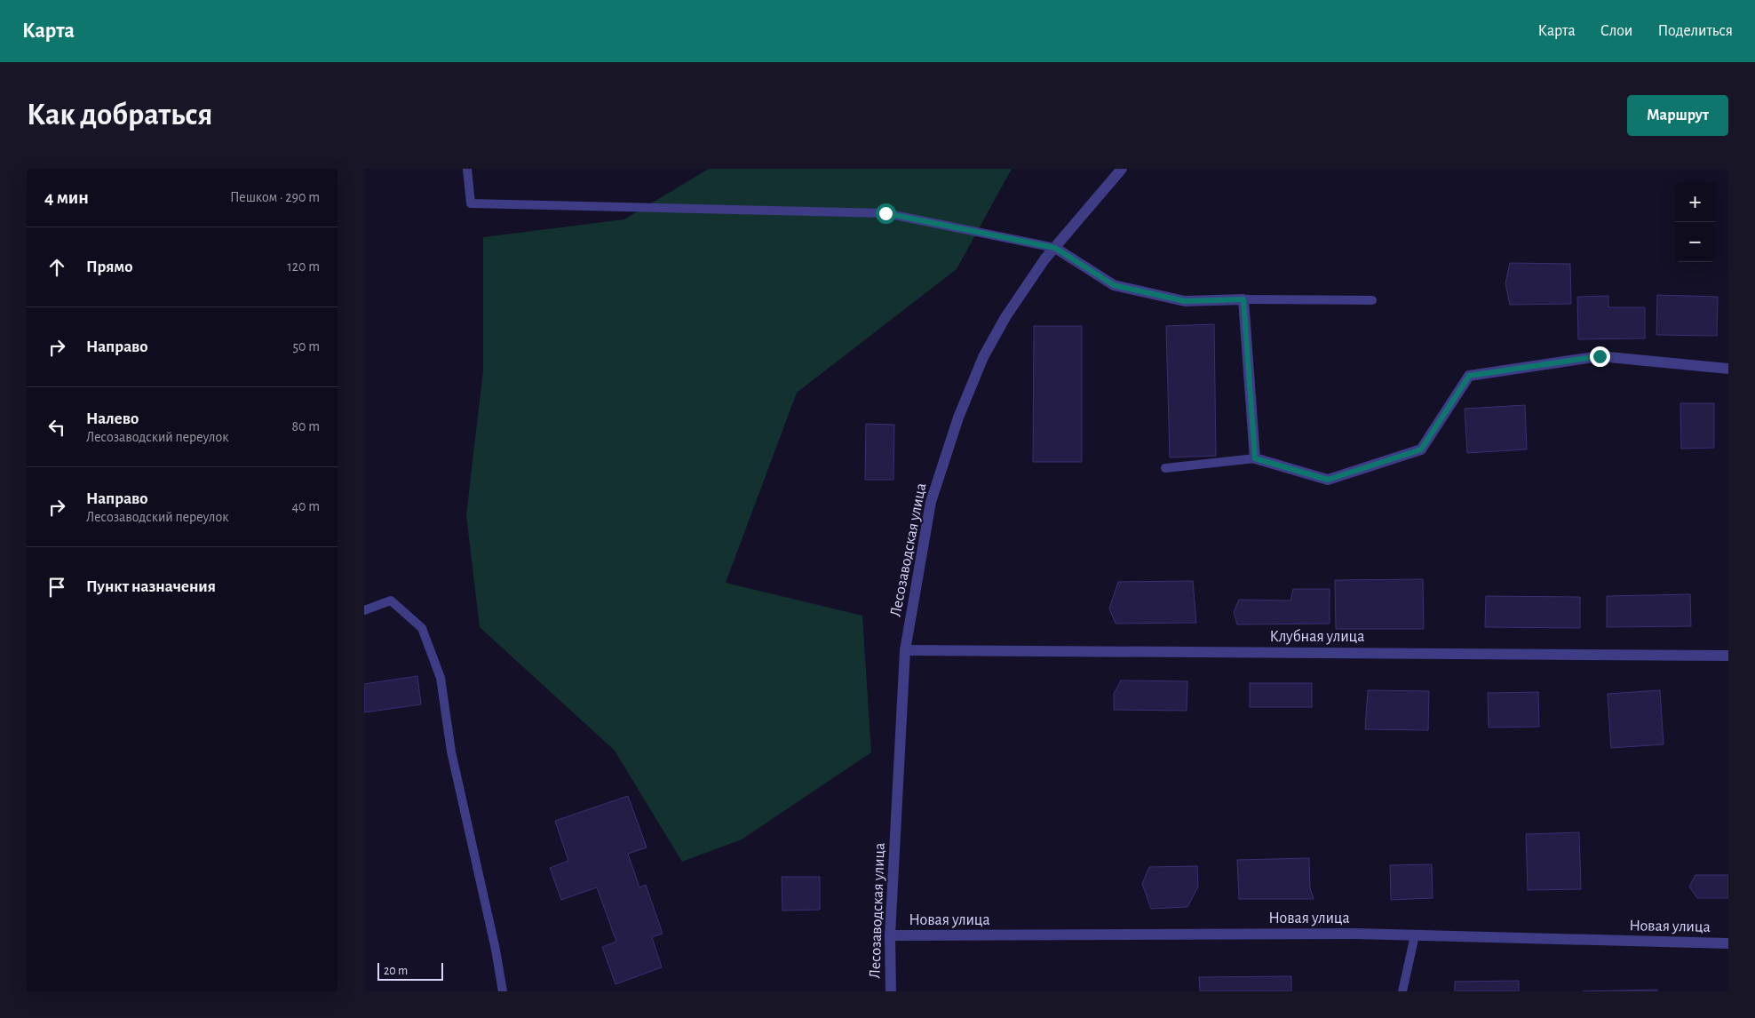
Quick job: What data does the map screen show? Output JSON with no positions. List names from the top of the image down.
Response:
{
  "streets": {
    "street": ["Лесозаводская улица", "Клубная улица", "Новая улица"]
  },
  "crossings": [
    ["Лесозаводская улица", "Клубная улица"],
    ["Лесозаводская улица", "Новая улица"]
  ],
  "scale_bar": "20 m",
  "page": {
    "header": "Карта",
    "nav": ["Карта", "Слои", "Поделиться"],
    "buttons": "Маршрут",
    "title": "Как добраться",
    "heading": ["4 мин", "Пешком · 290 m"],
    "map_buttons": ["+", "−"],
    "list": [
      ["Прямо", "120 m"],
      ["Направо", "50 m"],
      ["Налево", "Лесозаводский переулок", "80 m"],
      ["Направо", "Лесозаводский переулок", "40 m"],
      "Пункт назначения"
    ],
    "scale": "20 m"
  }
}
